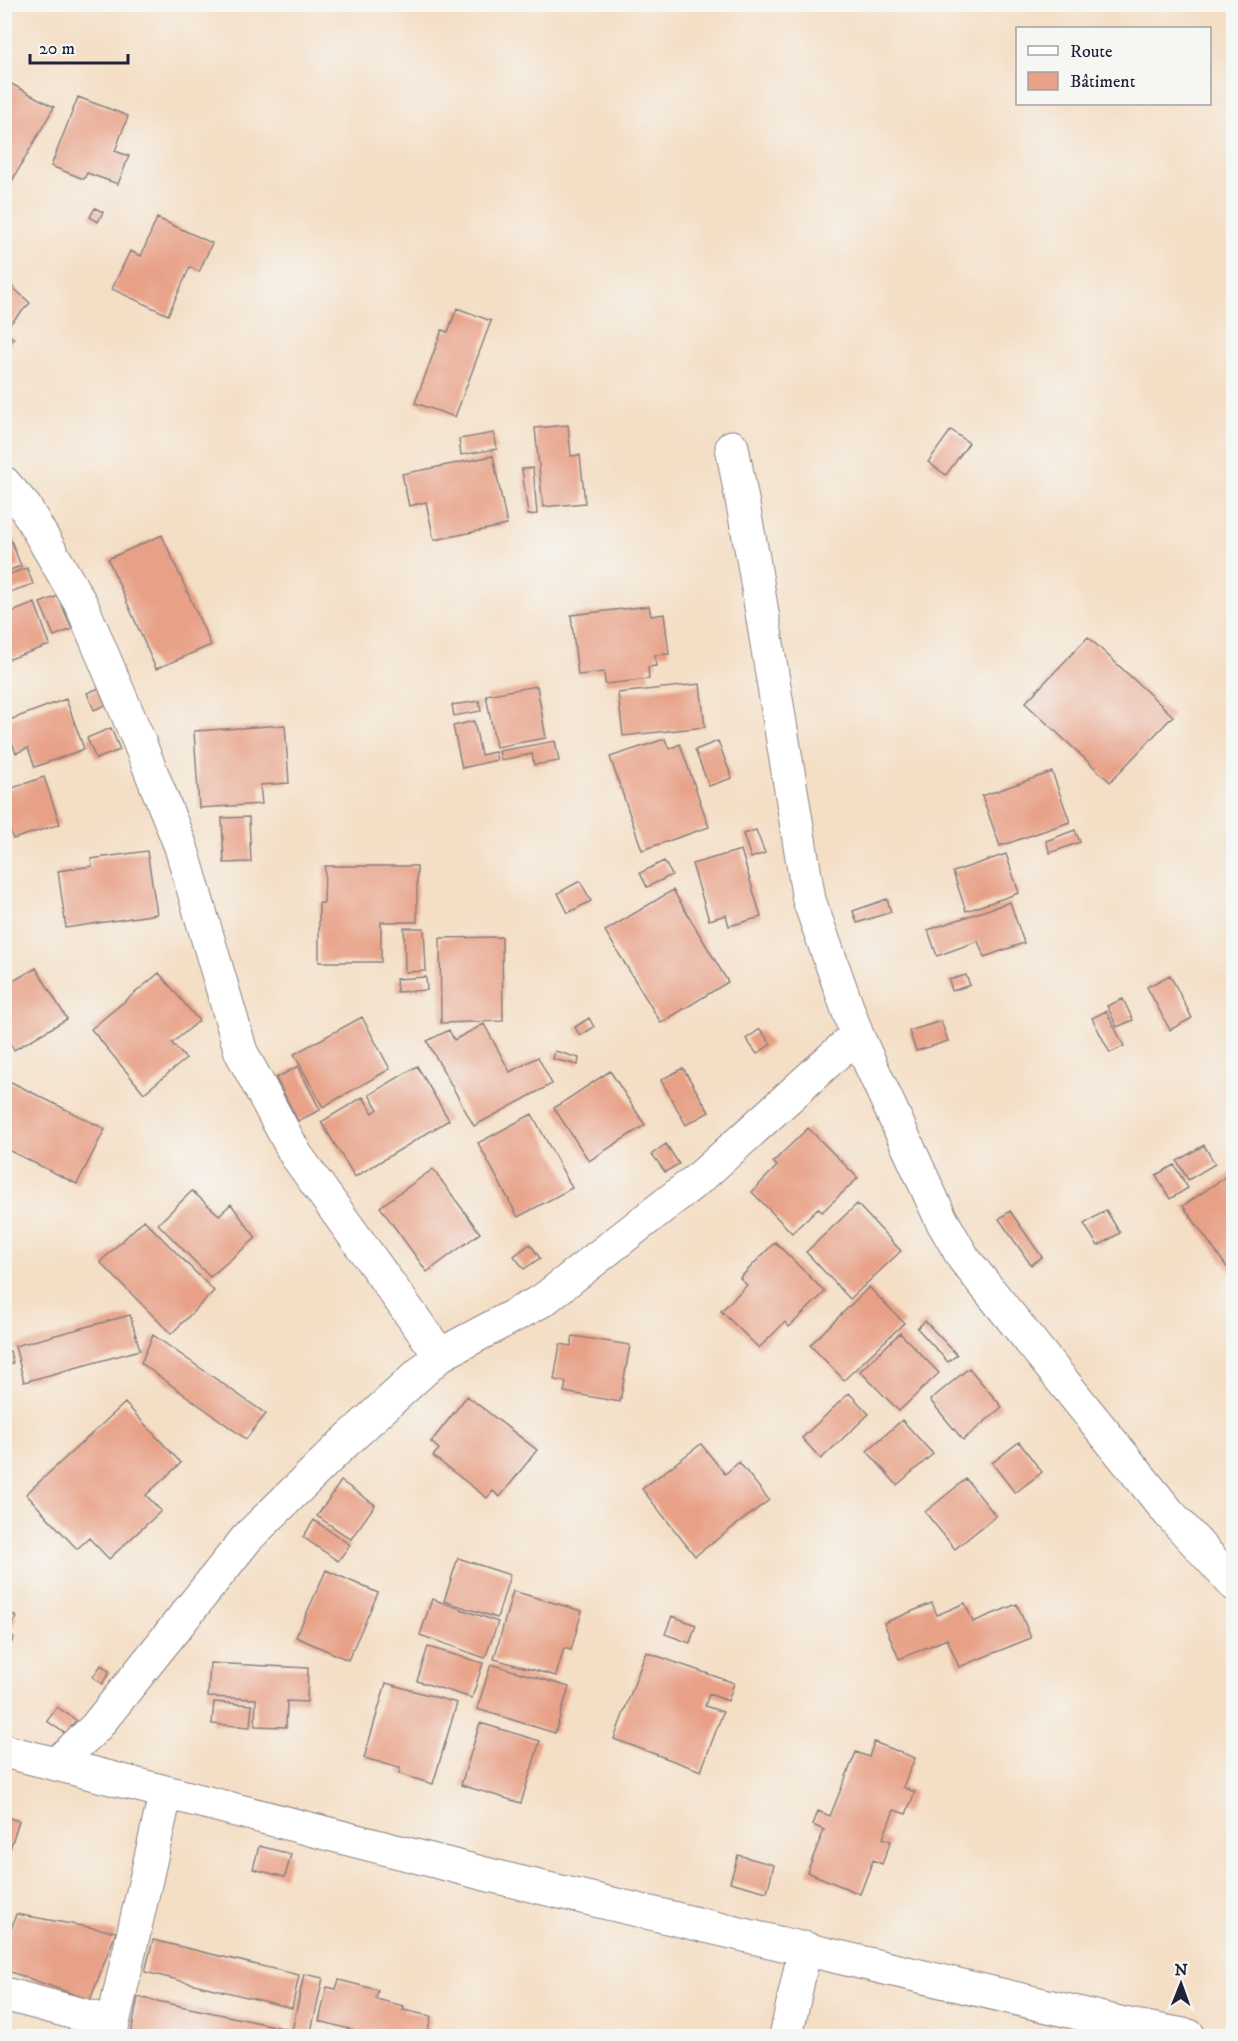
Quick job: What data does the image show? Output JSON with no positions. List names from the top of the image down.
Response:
{
  "legend": ["Route", "Bâtiment"],
  "scale_bar": "20 m",
  "north": "top"
}
